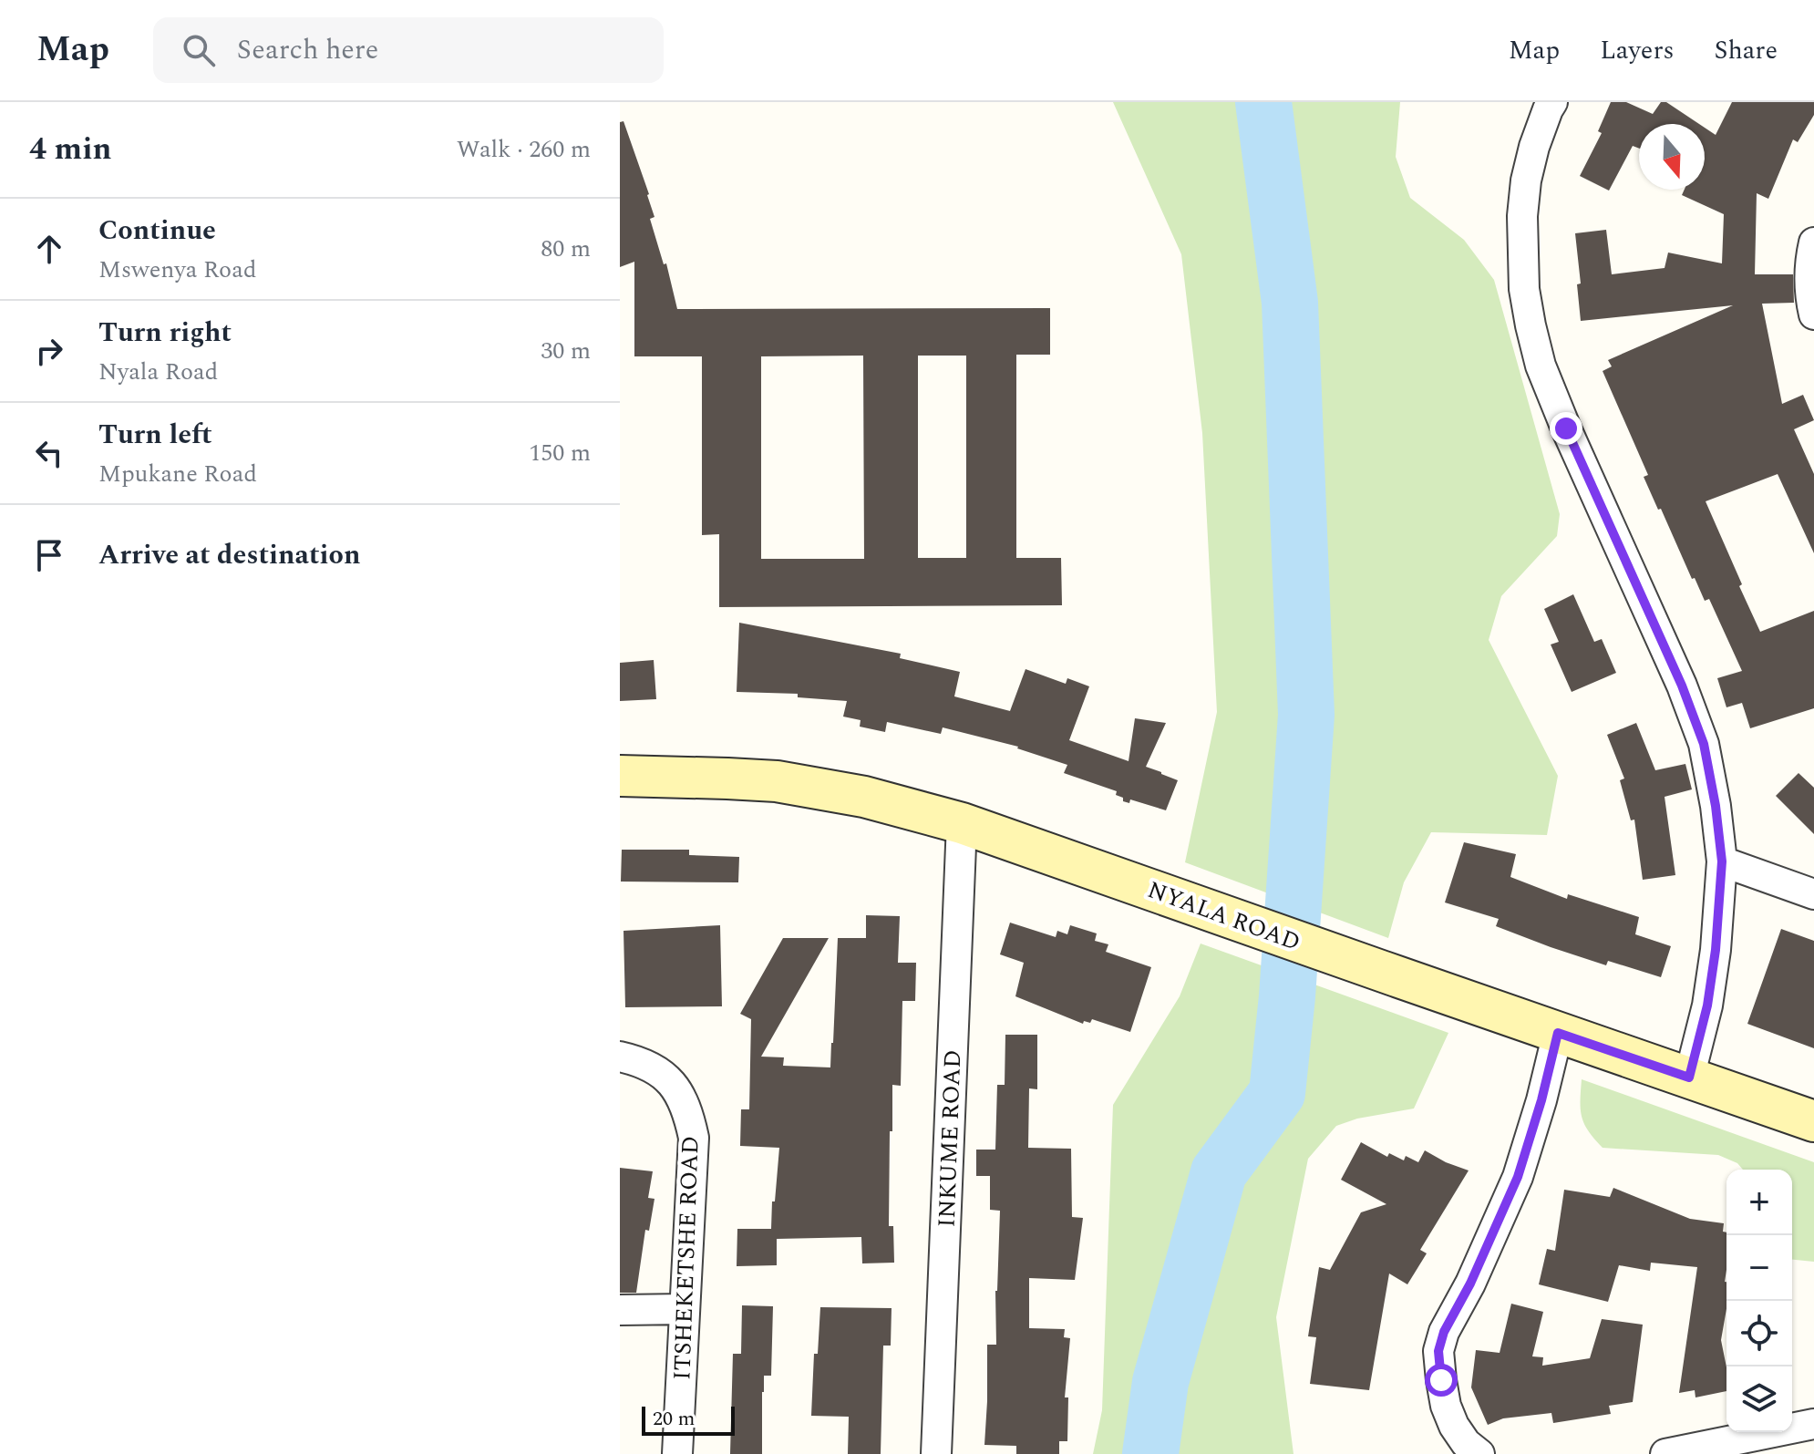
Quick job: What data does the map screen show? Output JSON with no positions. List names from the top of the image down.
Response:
{
  "streets": {
    "street": ["NYALA ROAD", "INKUME ROAD", "ITSHEKETSHE ROAD"]
  },
  "crossings": [
    ["NYALA ROAD", "INKUME ROAD"]
  ],
  "scale_bar": "20 m",
  "north": "bottom",
  "page": {
    "header": "Map",
    "search": "Search here",
    "nav": ["Map", "Layers", "Share"],
    "heading": ["4 min", "Walk · 260 m"],
    "list": [
      ["Continue", "Mswenya Road", "80 m"],
      ["Turn right", "Nyala Road", "30 m"],
      ["Turn left", "Mpukane Road", "150 m"],
      "Arrive at destination"
    ],
    "map_buttons": ["+", "−"],
    "scale": "20 m"
  }
}
